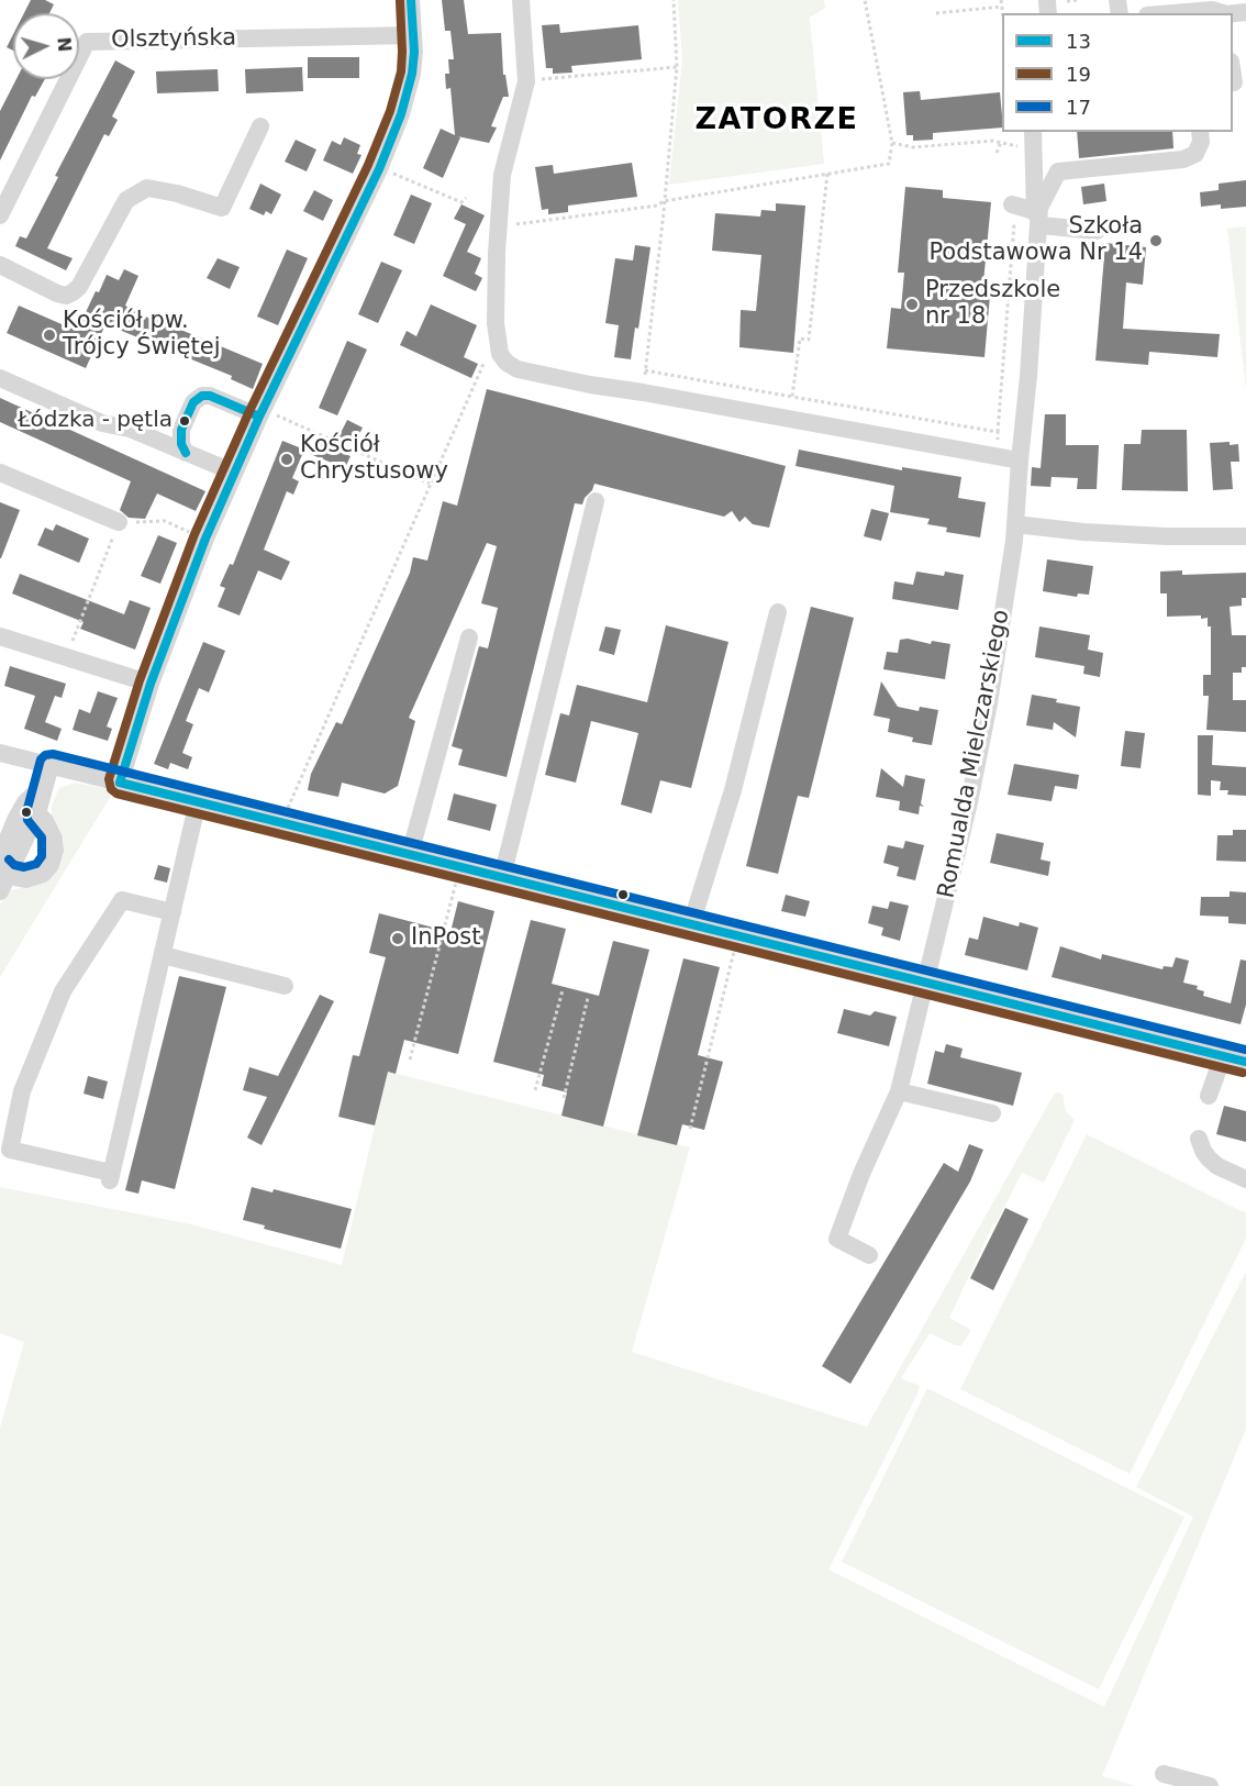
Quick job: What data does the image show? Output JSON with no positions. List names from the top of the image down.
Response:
{
  "streets": {
    "street": ["Olsztyńska", "Romualda Mielczarskiego"]
  },
  "districts": ["ZATORZE"],
  "places": [
    "Szkoła Podstawowa Nr 14",
    "Przedszkole nr 18",
    "Kościół pw. Trójcy Świętej",
    "Łódzka - pętla",
    "Kościół Chrystusowy",
    "InPost"
  ],
  "lines": ["transit line 13", "transit line 19", "transit line 17"],
  "legend": ["13", "19", "17"],
  "north": "right"
}
